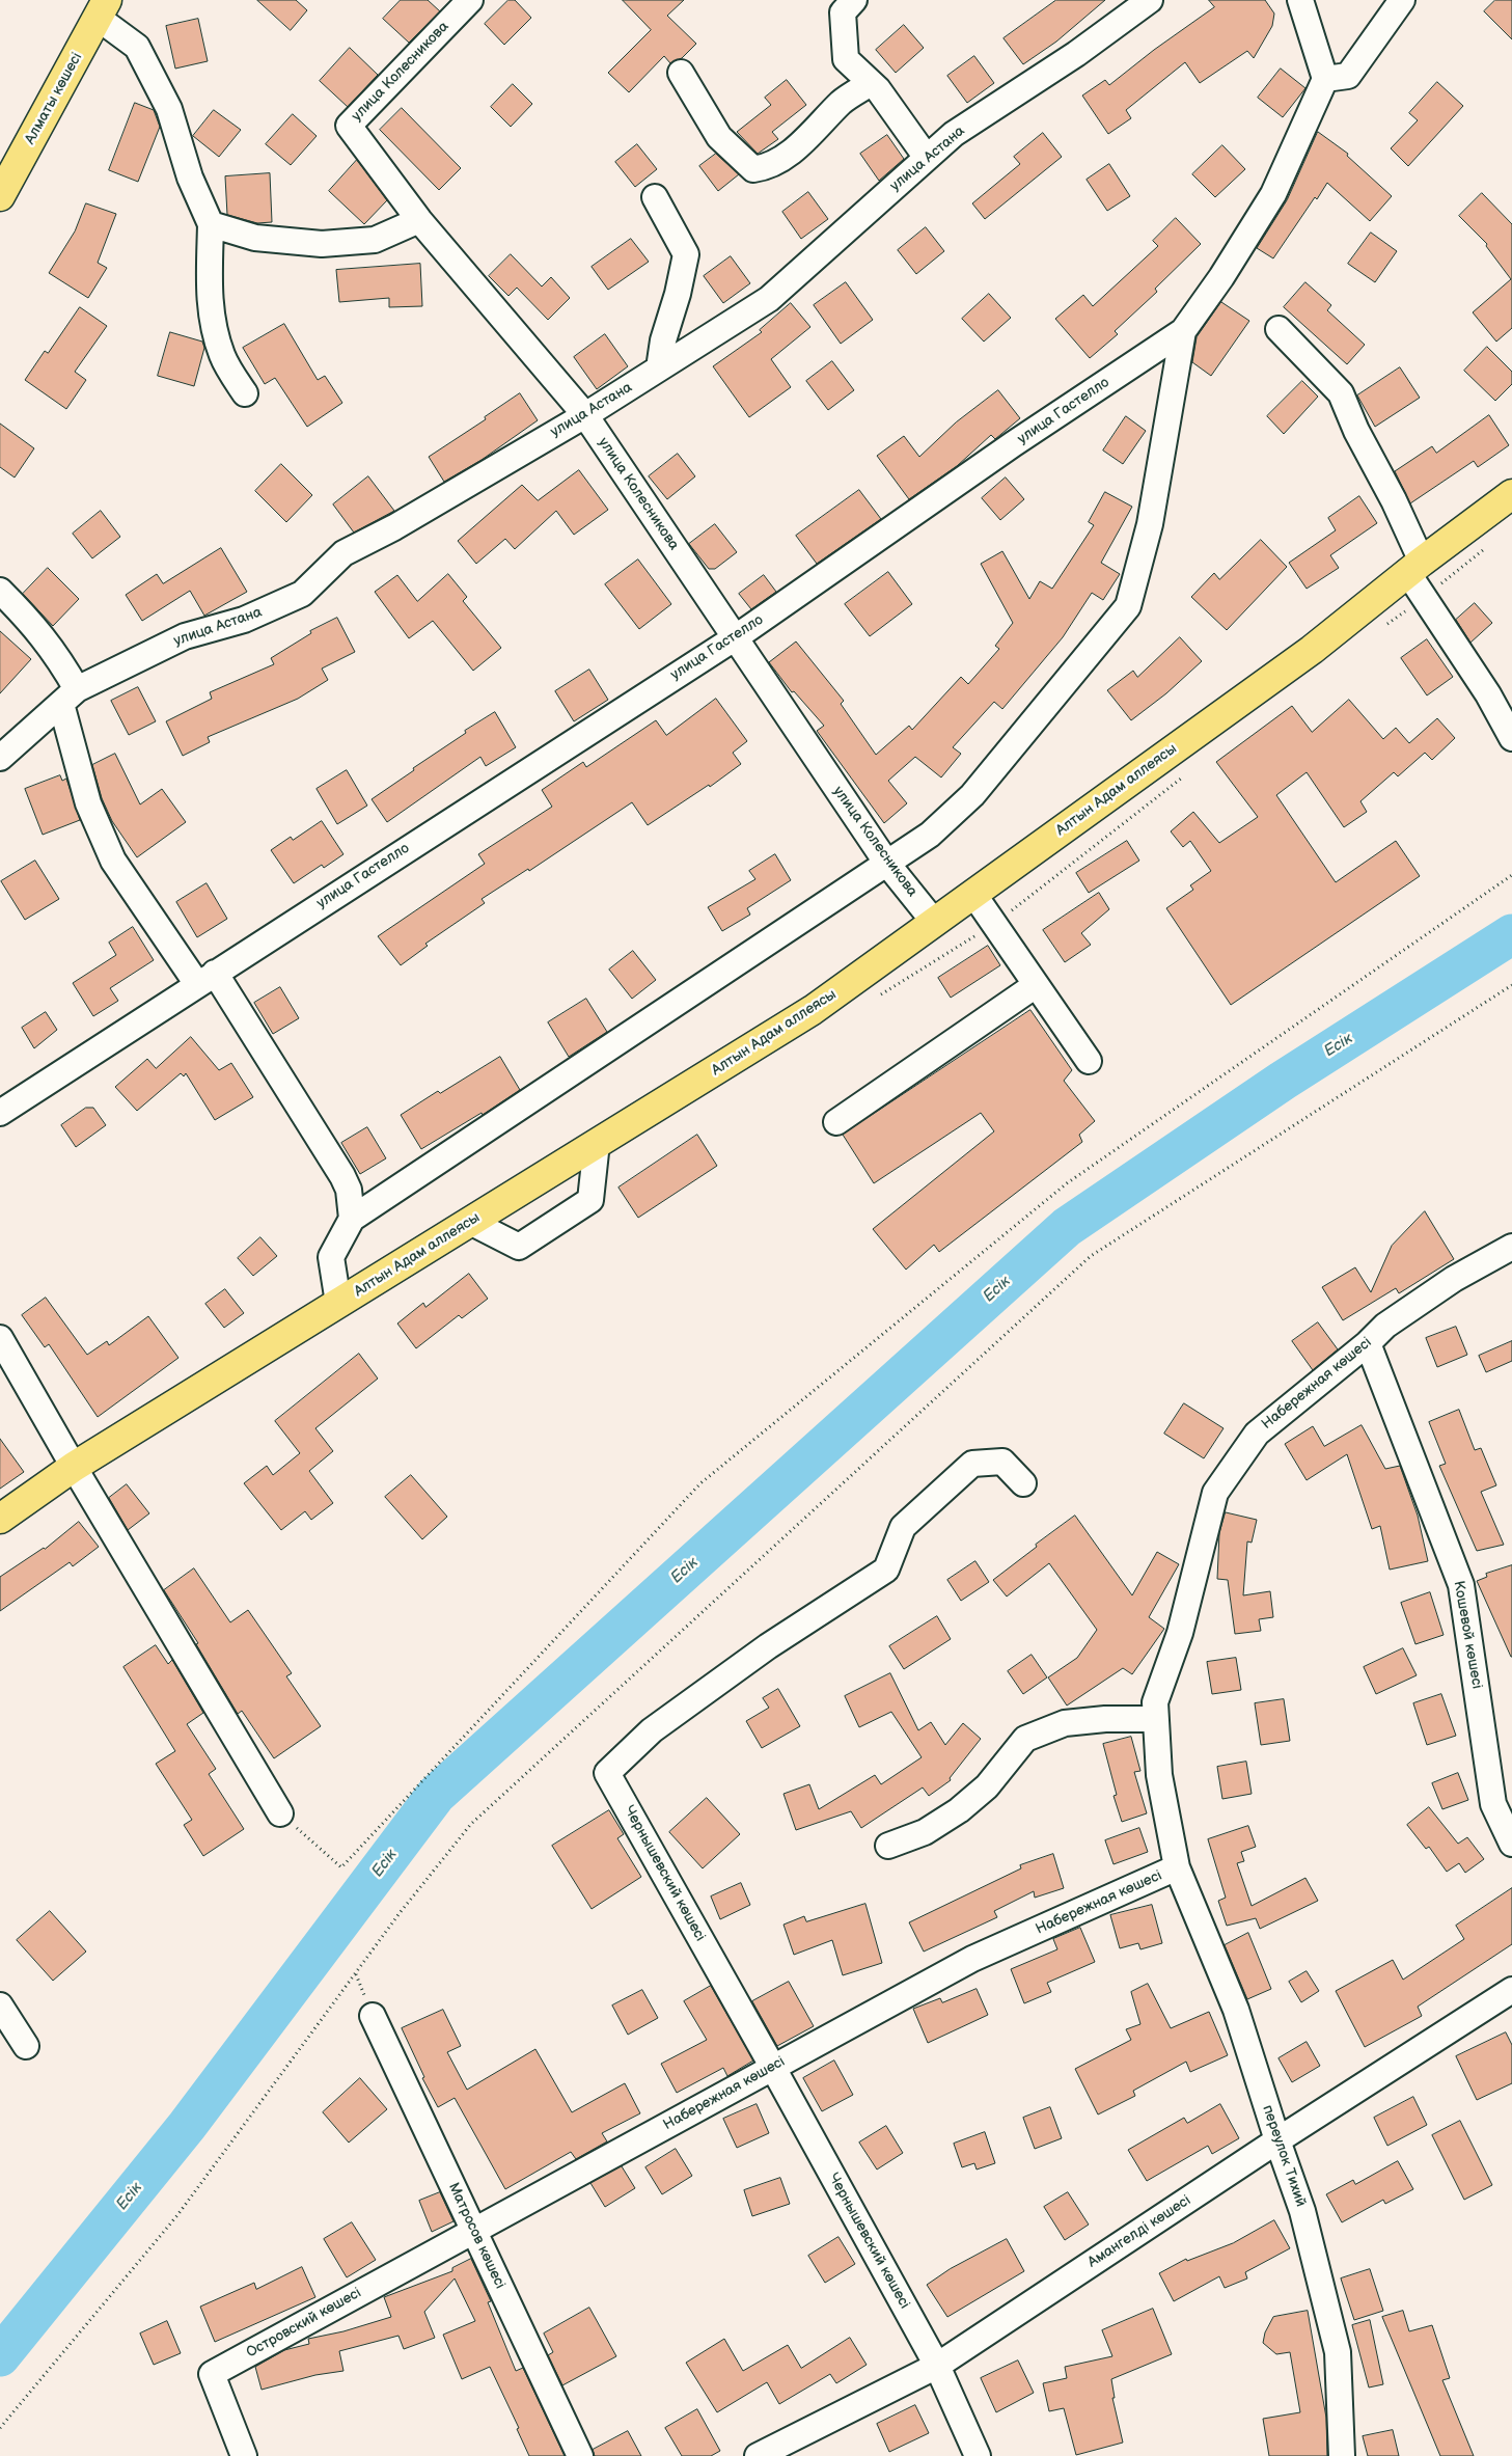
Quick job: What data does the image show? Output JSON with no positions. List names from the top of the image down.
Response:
{
  "streets": {
    "main road": ["Алматы көшесі", "Алтын Адам аллеясы"],
    "street": [
      "улица Колесникова",
      "улица Астана",
      "улица Гастелло",
      "Набережная көшесі",
      "Кошевой көшесі",
      "Чернышевский көшесі",
      "переулок Тихий",
      "Амангелді көшесі",
      "Матросов көшесі",
      "Островский көшесі"
    ]
  },
  "crossings": [
    ["улица Колесникова", "улица Астана"],
    ["улица Колесникова", "улица Гастелло"],
    ["улица Колесникова", "Алтын Адам аллеясы"],
    ["Набережная көшесі", "Кошевой көшесі"],
    ["Набережная көшесі", "Чернышевский көшесі"],
    ["Набережная көшесі", "переулок Тихий"],
    ["Набережная көшесі", "Матросов көшесі"],
    ["Набережная көшесі", "Островский көшесі"],
    ["Чернышевский көшесі", "Амангелді көшесі"],
    ["переулок Тихий", "Амангелді көшесі"],
    ["Матросов көшесі", "Островский көшесі"]
  ],
  "water": ["Есік"]
}
